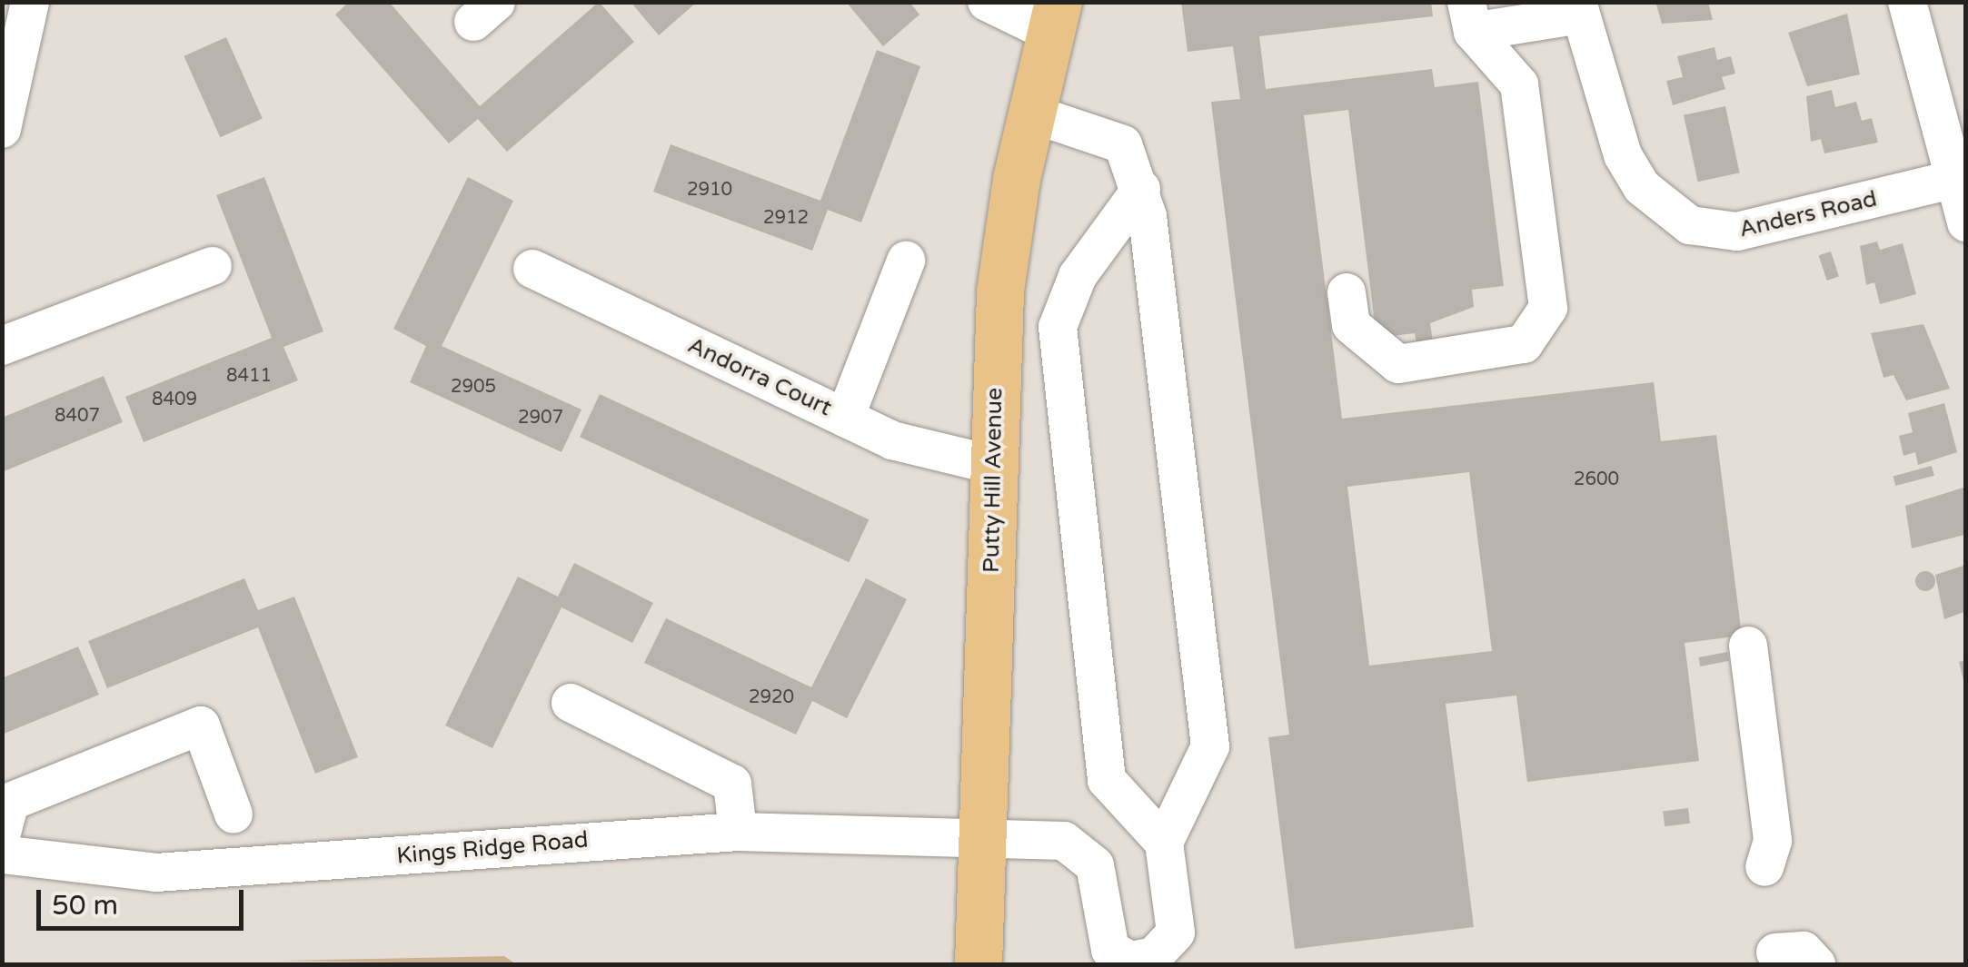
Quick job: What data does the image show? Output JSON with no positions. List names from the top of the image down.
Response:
{
  "streets": {
    "main road": ["Putty Hill Avenue"],
    "street": ["Anders Road", "Andorra Court", "Kings Ridge Road"]
  },
  "crossings": [
    ["Andorra Court", "Putty Hill Avenue"],
    ["Putty Hill Avenue", "Kings Ridge Road"]
  ],
  "house_numbers": [
    "2910",
    "2912",
    "8411",
    "2905",
    "8409",
    "8407",
    "2907",
    "2600",
    "2920"
  ],
  "scale_bar": "50 m"
}
